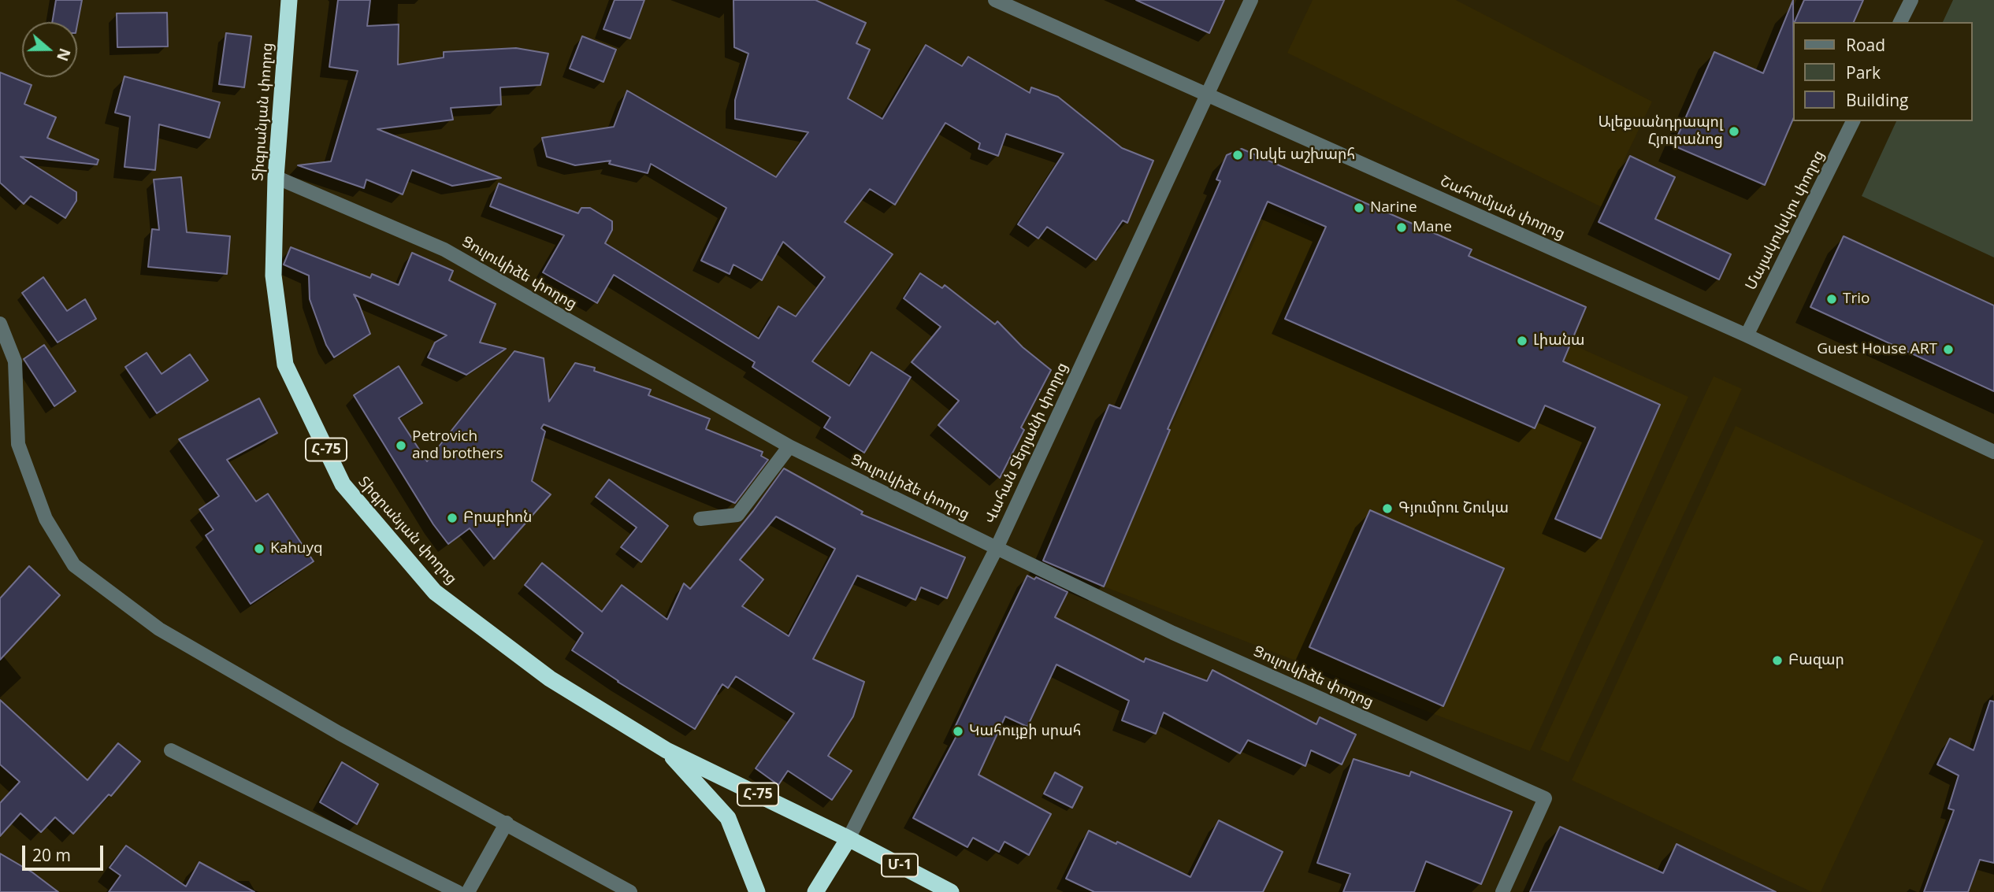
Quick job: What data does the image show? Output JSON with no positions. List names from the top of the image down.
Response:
{
  "streets": {
    "highway": [
      "Տիգրանյան փողոց",
      "Վահան Տերյանի փողոց",
      "Հ-75",
      "Մ-1"
    ],
    "street": ["Շահումյան փողոց", "Մայակովսկու փողոց", "Ցուլուկիձե փողոց"]
  },
  "crossings": [
    ["Տիգրանյան փողոց", "Ցուլուկիձե փողոց"],
    ["Տիգրանյան փողոց", "Վահան Տերյանի փողոց"],
    ["Տիգրանյան փողոց", "Մ-1"],
    ["Շահումյան փողոց", "Մայակովսկու փողոց"],
    ["Շահումյան փողոց", "Վահան Տերյանի փողոց"],
    ["Ցուլուկիձե փողոց", "Վահան Տերյանի փողոց"],
    ["Վահան Տերյանի փողոց", "Մ-1"]
  ],
  "places": [
    "Ալեքսանդրապոլ Հյուրանոց",
    "Ոսկե աշխարհ",
    "Narine",
    "Mane",
    "Trio",
    "Լիանա",
    "Guest House ART",
    "Petrovich and brothers",
    "Գյումրու Շուկա",
    "Բրաբիոն",
    "Kahuyq",
    "Բազար",
    "Կահույքի սրահ"
  ],
  "legend": ["Road", "Park", "Building"],
  "scale_bar": "20 m",
  "north": "right"
}
